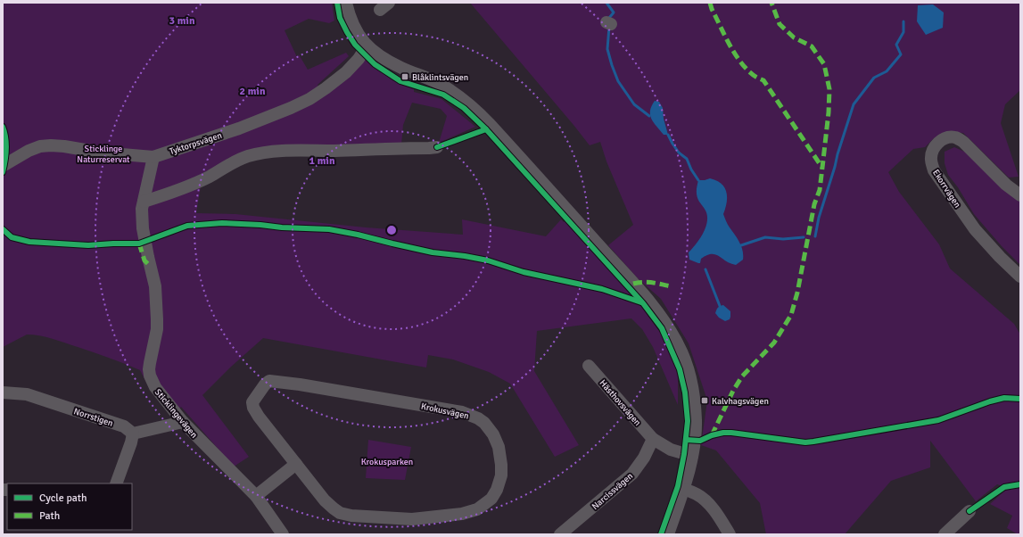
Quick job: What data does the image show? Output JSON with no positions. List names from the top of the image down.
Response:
{
  "streets": {
    "street": [
      "Tyktorpsvägen",
      "Ekorrvägen",
      "Hästhovsvägen",
      "Krokusvägen",
      "Sticklingevägen",
      "Norrstigen",
      "Narcissvägen"
    ]
  },
  "crossings": [
    ["Tyktorpsvägen", "Sticklingevägen"],
    ["Hästhovsvägen", "Narcissvägen"]
  ],
  "parks": ["Sticklinge Naturreservat", "Krokusparken"],
  "places": {
    "transit": ["Blåklintsvägen", "Kalvhagsvägen"]
  },
  "legend": ["Cycle path", "Path"],
  "rings": ["3 min", "2 min", "1 min"]
}
